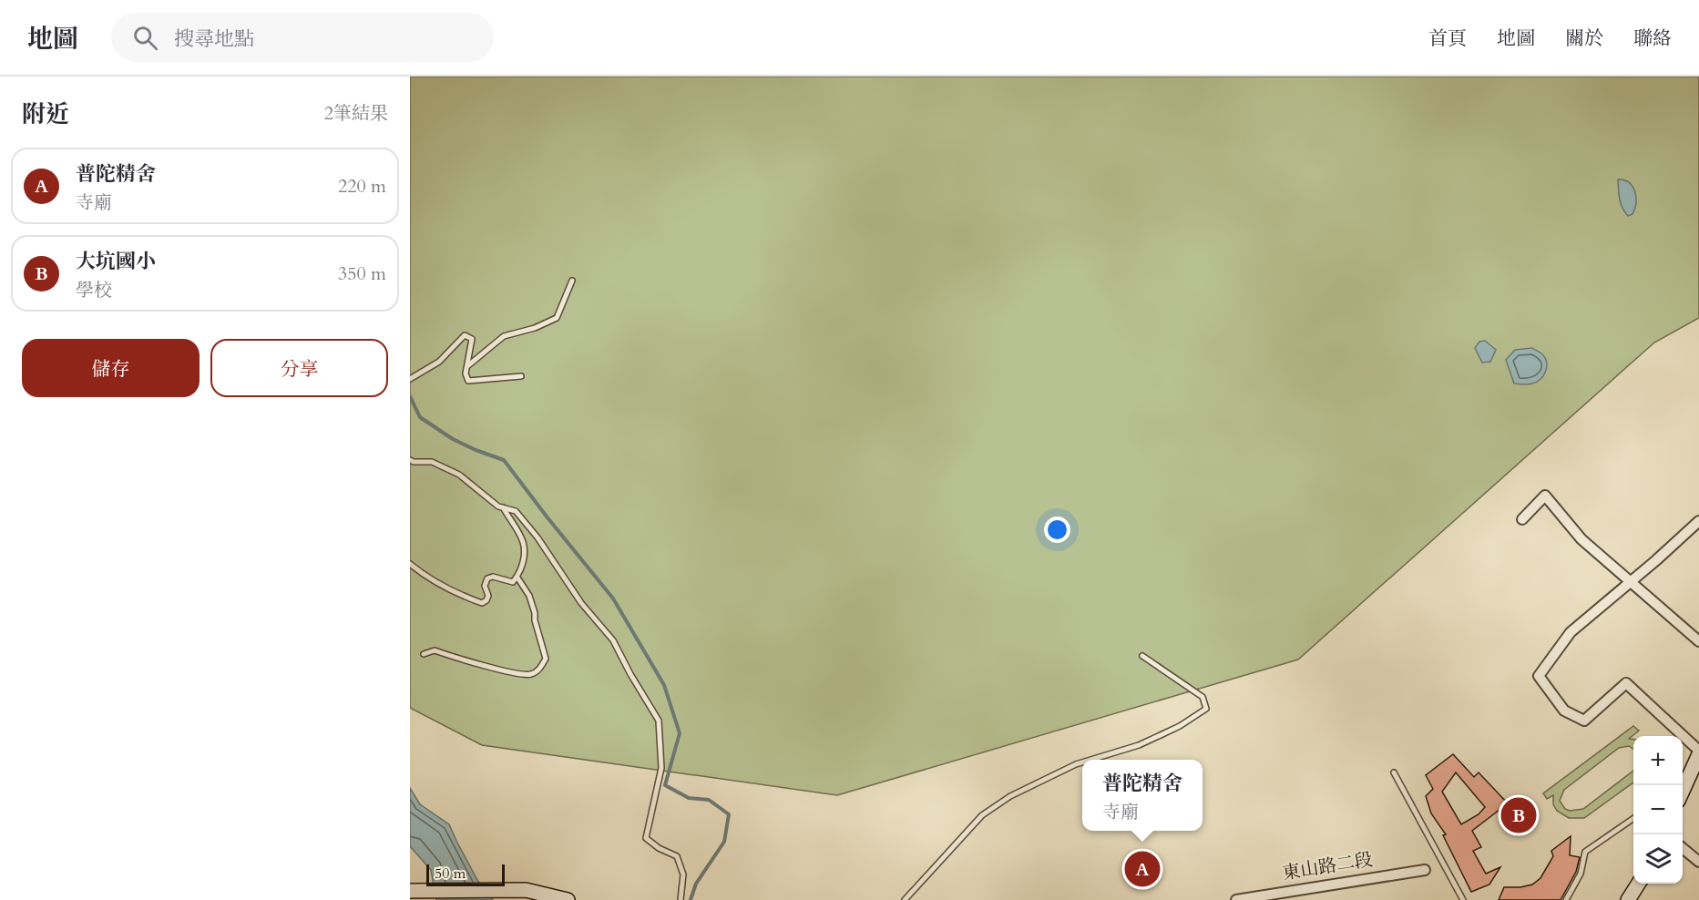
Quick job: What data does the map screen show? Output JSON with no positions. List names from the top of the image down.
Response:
{
  "streets": {
    "street": ["東山路二段"]
  },
  "scale_bar": "50 m",
  "page": {
    "header": "地圖",
    "search": "搜尋地點",
    "nav": [
      "首頁",
      "地圖",
      "關於",
      "聯絡"
    ],
    "heading": ["附近", "2筆結果"],
    "list": [
      {
        "mark": "A",
        "name": "普陀精舍",
        "note": "寺廟",
        "value": "220 m"
      },
      {
        "mark": "B",
        "name": "大坑國小",
        "note": "學校",
        "value": "350 m"
      }
    ],
    "buttons": ["儲存", "分享"],
    "map_buttons": ["+", "−"],
    "popup": ["普陀精舍", "寺廟"],
    "pins": ["B", "A"],
    "scale": "50 m"
  }
}
